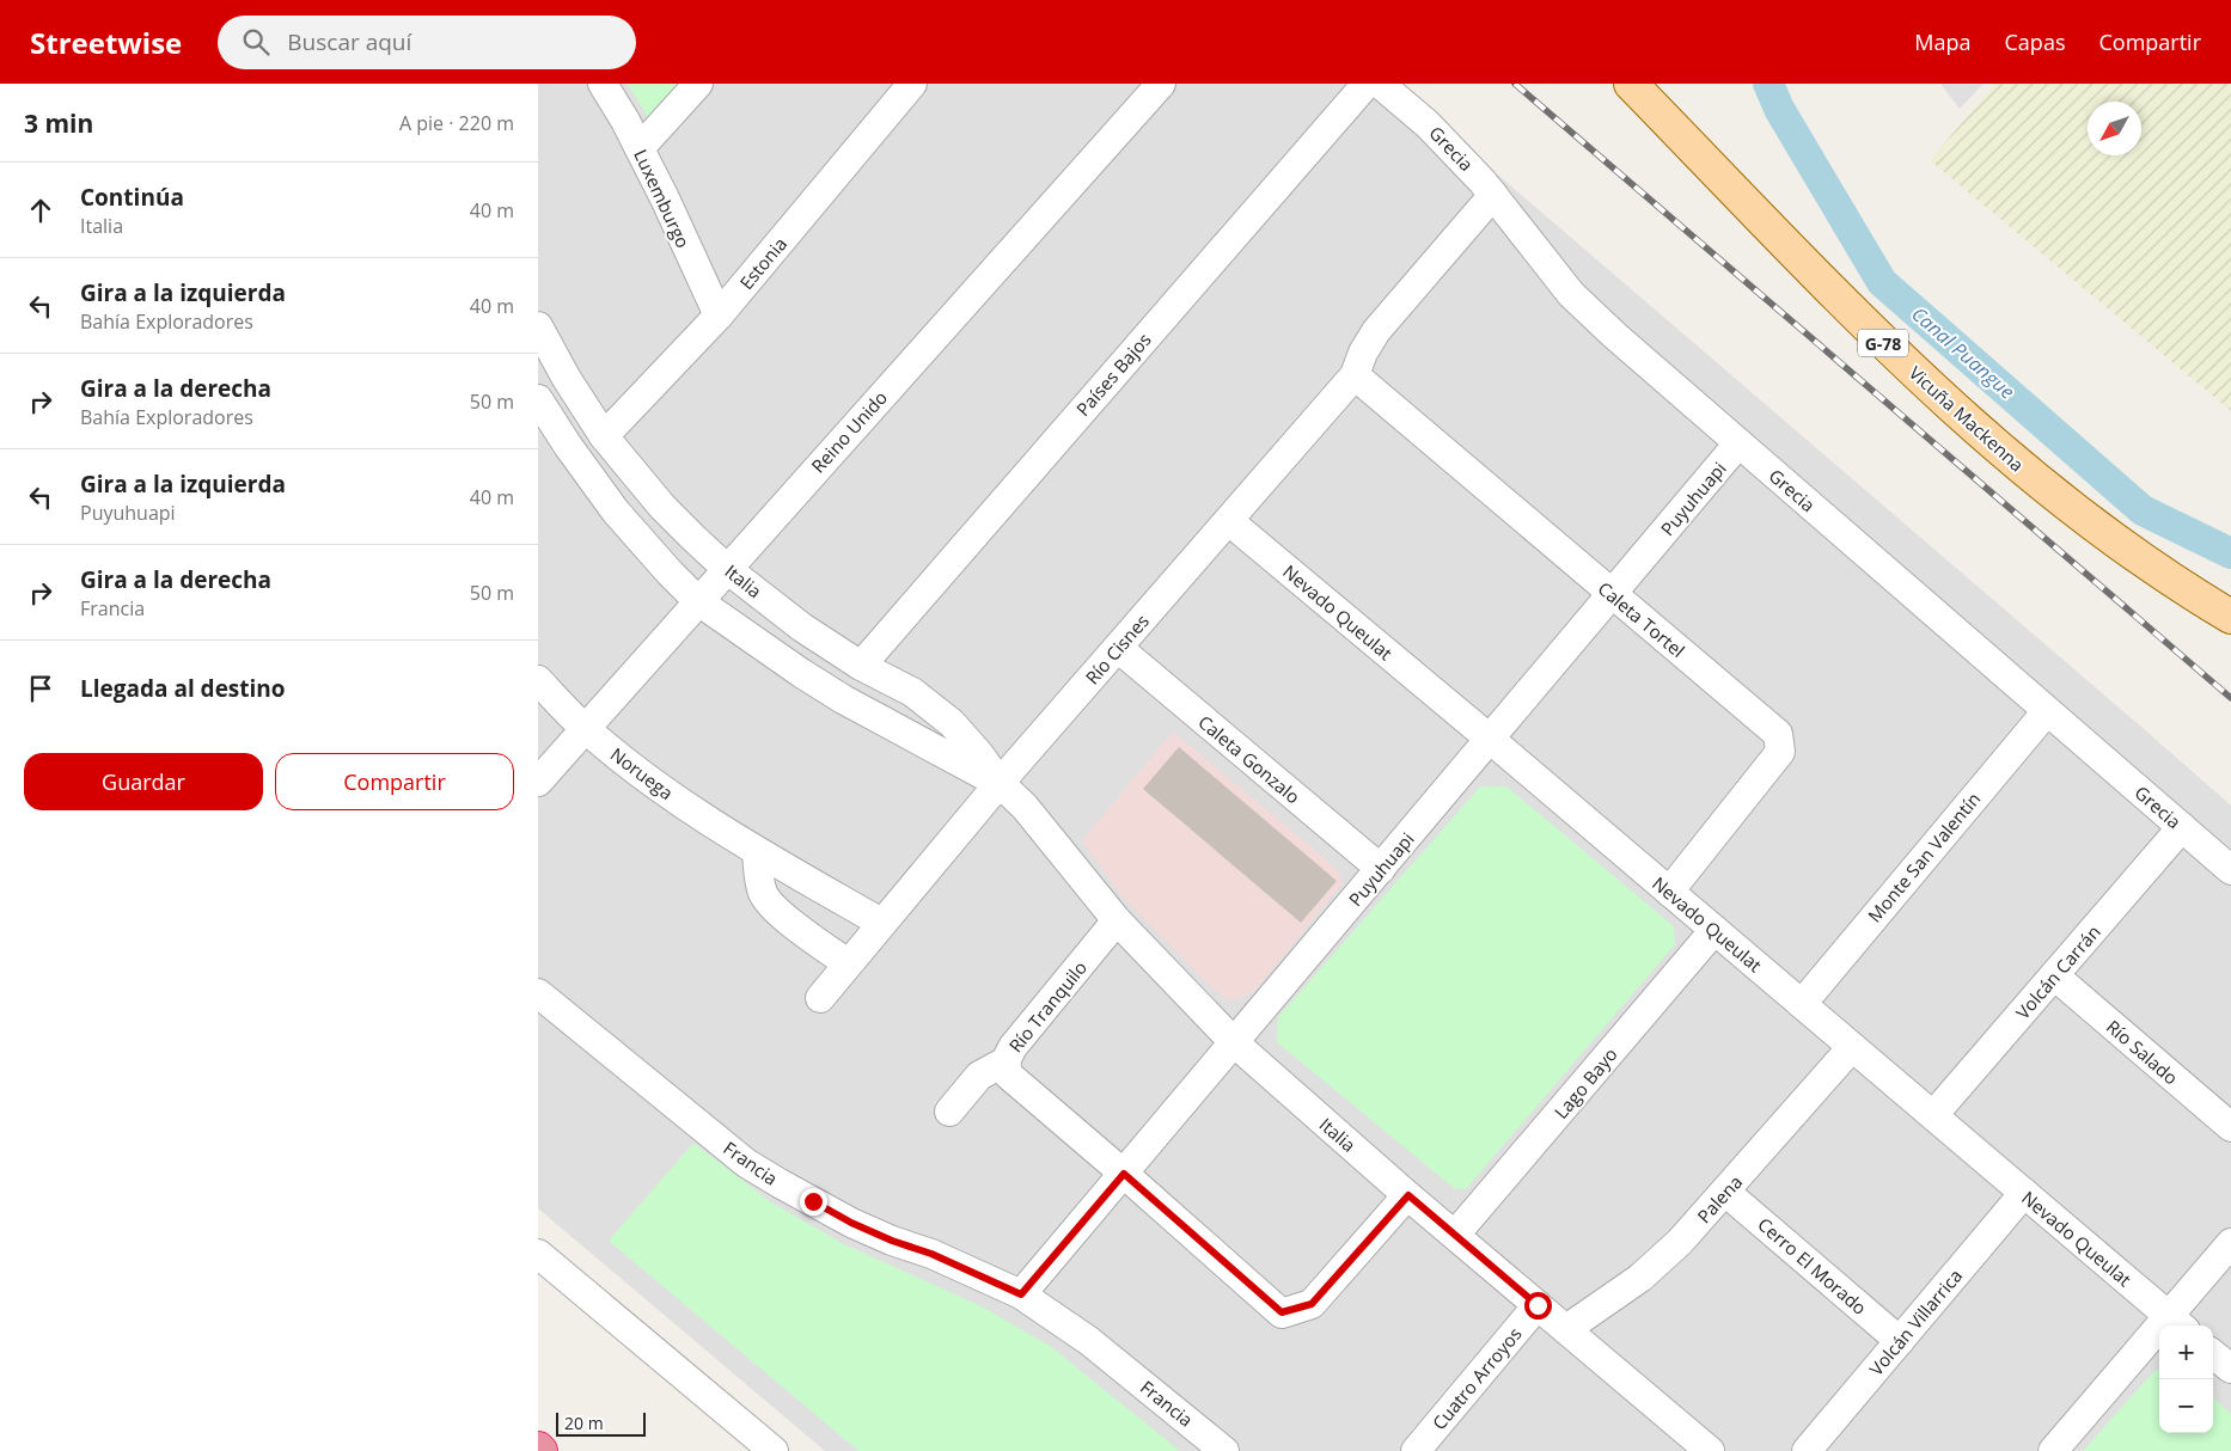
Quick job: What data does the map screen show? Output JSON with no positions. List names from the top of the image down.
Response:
{
  "streets": {
    "main road": ["G-78", "Vicuña Mackenna"],
    "street": [
      "Grecia",
      "Luxemburgo",
      "Estonia",
      "Países Bajos",
      "Reino Unido",
      "Puyuhuapi",
      "Italia",
      "Nevado Queulat",
      "Caleta Tortel",
      "Río Cisnes",
      "Caleta Gonzalo",
      "Noruega",
      "Monte San Valentín",
      "Volcán Carrán",
      "Río Tranquilo",
      "Río Salado",
      "Lago Bayo",
      "Francia",
      "Palena",
      "Cerro El Morado",
      "Volcán Villarrica",
      "Cuatro Arroyos"
    ]
  },
  "crossings": [
    ["Grecia", "Puyuhuapi"],
    ["Grecia", "Río Cisnes"],
    ["Grecia", "Monte San Valentín"],
    ["Grecia", "Volcán Carrán"],
    ["Luxemburgo", "Estonia"],
    ["Estonia", "Italia"],
    ["Países Bajos", "Italia"],
    ["Reino Unido", "Italia"],
    ["Reino Unido", "Noruega"],
    ["Puyuhuapi", "Italia"],
    ["Puyuhuapi", "Nevado Queulat"],
    ["Puyuhuapi", "Caleta Tortel"],
    ["Puyuhuapi", "Caleta Gonzalo"],
    ["Puyuhuapi", "Francia"],
    ["Italia", "Río Cisnes"],
    ["Italia", "Río Tranquilo"],
    ["Italia", "Lago Bayo"],
    ["Italia", "Palena"],
    ["Italia", "Cuatro Arroyos"],
    ["Nevado Queulat", "Caleta Tortel"],
    ["Nevado Queulat", "Río Cisnes"],
    ["Nevado Queulat", "Monte San Valentín"],
    ["Nevado Queulat", "Volcán Carrán"],
    ["Nevado Queulat", "Lago Bayo"],
    ["Nevado Queulat", "Palena"],
    ["Nevado Queulat", "Volcán Villarrica"],
    ["Caleta Tortel", "Río Cisnes"],
    ["Río Cisnes", "Caleta Gonzalo"],
    ["Río Cisnes", "Noruega"],
    ["Volcán Carrán", "Río Salado"],
    ["Palena", "Cerro El Morado"],
    ["Cerro El Morado", "Volcán Villarrica"]
  ],
  "water": ["Canal Puangue"],
  "scale_bar": "20 m",
  "north": "bottom left",
  "page": {
    "header": "Streetwise",
    "search": "Buscar aquí",
    "nav": ["Mapa", "Capas", "Compartir"],
    "heading": ["3 min", "A pie · 220 m"],
    "list": [
      ["Continúa", "Italia", "40 m"],
      ["Gira a la izquierda", "Bahía Exploradores", "40 m"],
      ["Gira a la derecha", "Bahía Exploradores", "50 m"],
      ["Gira a la izquierda", "Puyuhuapi", "40 m"],
      ["Gira a la derecha", "Francia", "50 m"],
      "Llegada al destino"
    ],
    "buttons": ["Guardar", "Compartir"],
    "map_buttons": ["+", "−"],
    "scale": "20 m"
  }
}
